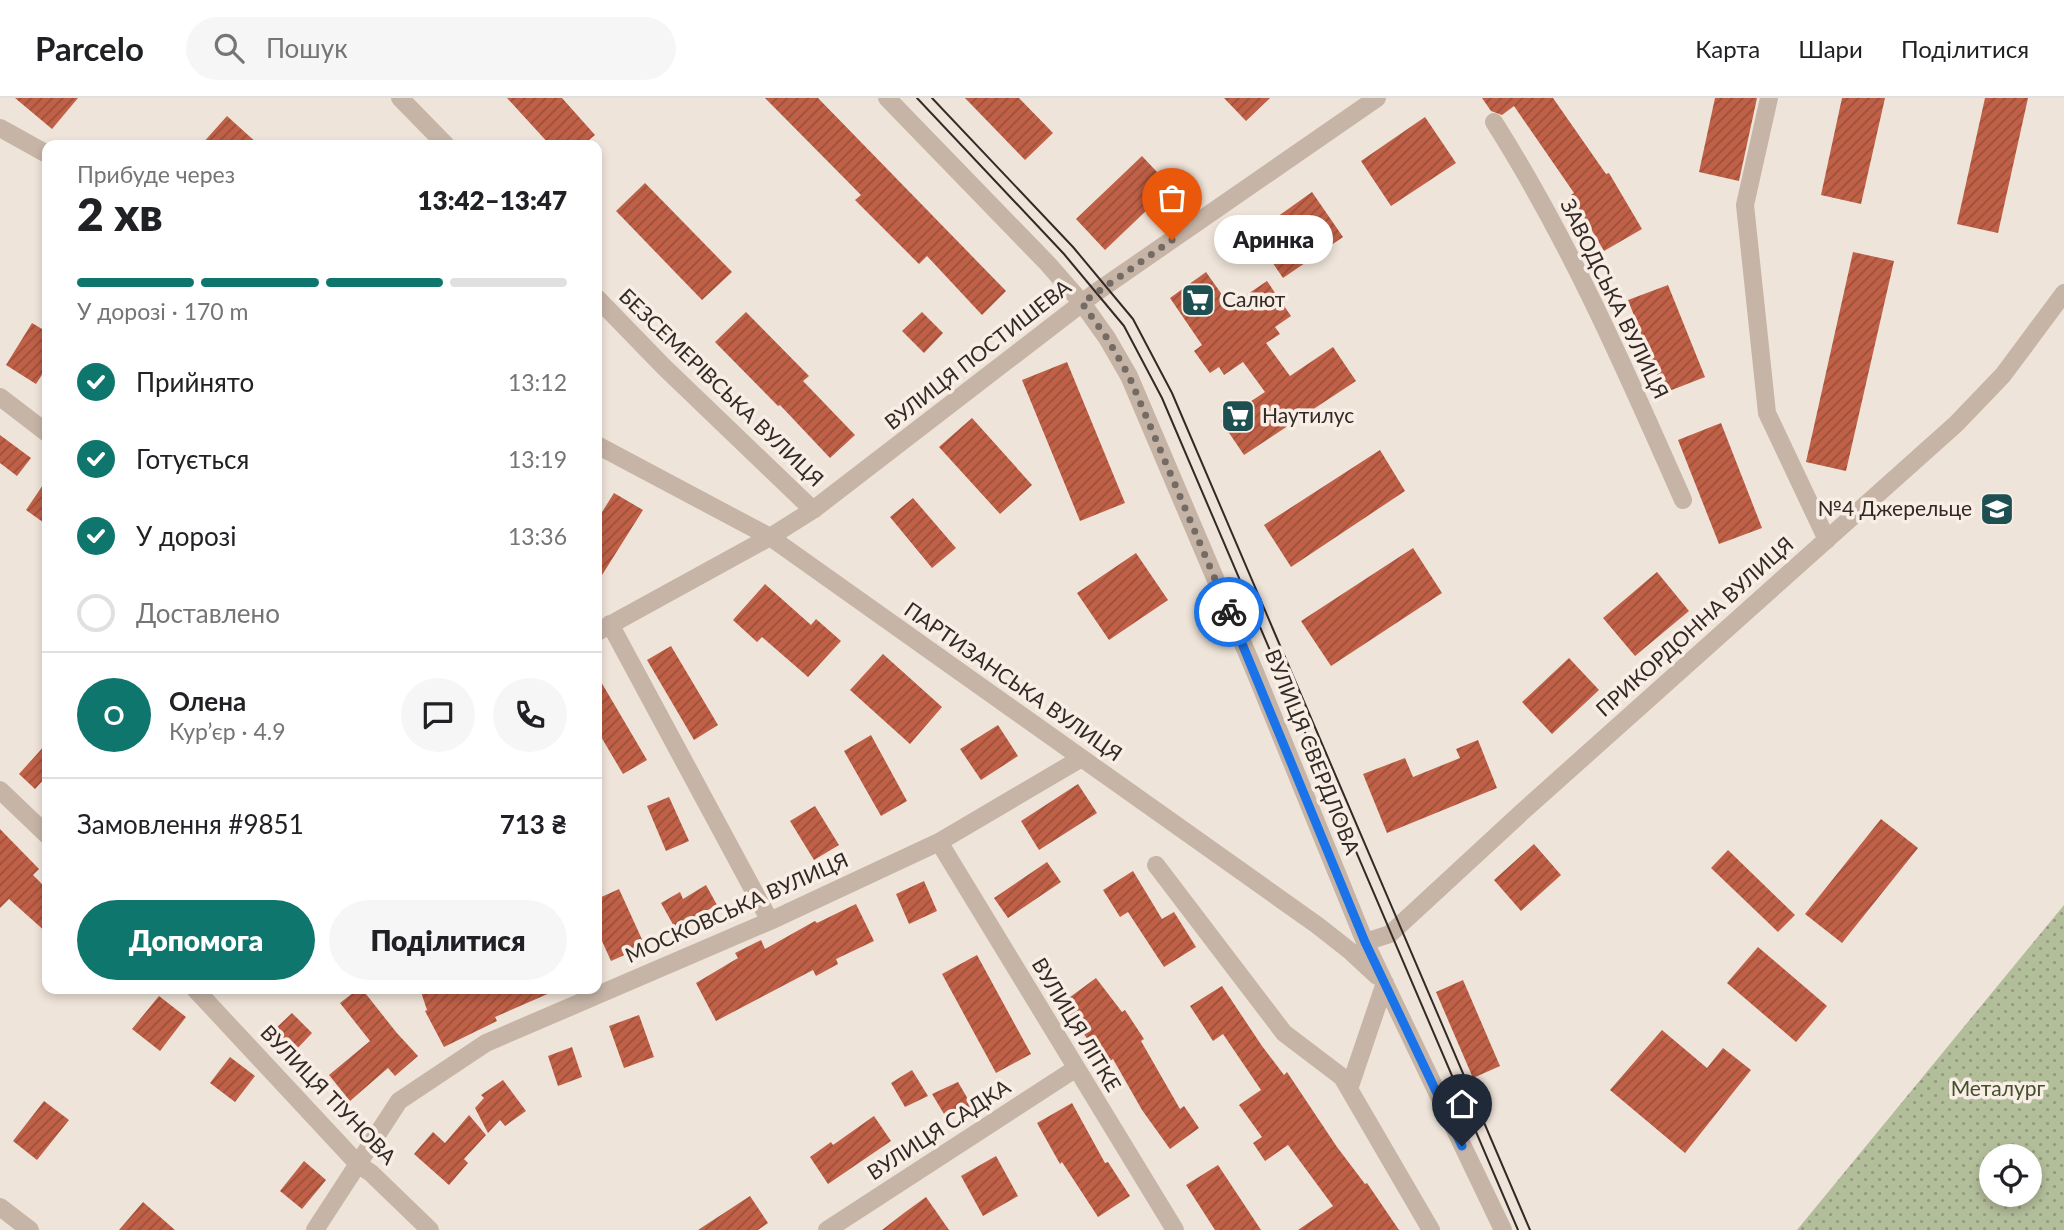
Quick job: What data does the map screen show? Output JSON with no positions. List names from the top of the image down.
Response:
{
  "streets": {
    "street": [
      "ЗАВОДСЬКА ВУЛИЦЯ",
      "ВУЛИЦЯ ПОСТИШЕВА",
      "БЕЗСЕМЕРІВСЬКА ВУЛИЦЯ",
      "ПРИКОРДОННА ВУЛИЦЯ",
      "ПАРТИЗАНСЬКА ВУЛИЦЯ",
      "ВУЛИЦЯ СВЕРДЛОВА",
      "МОСКОВСЬКА ВУЛИЦЯ",
      "ВУЛИЦЯ ЛІТКЕ",
      "ВУЛИЦЯ ТІУНОВА",
      "ВУЛИЦЯ САДКА"
    ]
  },
  "crossings": [
    ["ВУЛИЦЯ ПОСТИШЕВА", "БЕЗСЕМЕРІВСЬКА ВУЛИЦЯ"],
    ["ВУЛИЦЯ ПОСТИШЕВА", "ПАРТИЗАНСЬКА ВУЛИЦЯ"],
    ["ВУЛИЦЯ ПОСТИШЕВА", "ВУЛИЦЯ СВЕРДЛОВА"],
    ["ПРИКОРДОННА ВУЛИЦЯ", "ВУЛИЦЯ СВЕРДЛОВА"],
    ["ПАРТИЗАНСЬКА ВУЛИЦЯ", "ВУЛИЦЯ СВЕРДЛОВА"],
    ["ПАРТИЗАНСЬКА ВУЛИЦЯ", "МОСКОВСЬКА ВУЛИЦЯ"],
    ["МОСКОВСЬКА ВУЛИЦЯ", "ВУЛИЦЯ ЛІТКЕ"],
    ["МОСКОВСЬКА ВУЛИЦЯ", "ВУЛИЦЯ ТІУНОВА"],
    ["ВУЛИЦЯ ЛІТКЕ", "ВУЛИЦЯ САДКА"]
  ],
  "parks": ["Металург"],
  "places": {
    "other": ["Аринка"],
    "supermarket": ["Салют", "Наутилус"],
    "school or university": ["№4 Джерельце"]
  },
  "page": {
    "header": "Parcelo",
    "search": "Пошук",
    "nav": ["Карта", "Шари", "Поділитися"],
    "heading": ["2 хв", "Прибуде через", "13:42–13:47"],
    "panel": [
      "Олена",
      "Кур’єр · 4.9",
      "Замовлення #9851",
      "713 ₴"
    ],
    "bubble": "Аринка",
    "bar": "У дорозі · 170 m",
    "list": [
      ["Прийнято", "13:12"],
      ["Готується", "13:19"],
      ["У дорозі", "13:36"],
      "Доставлено"
    ],
    "round": "О",
    "buttons": ["Допомога", "Поділитися"]
  }
}
